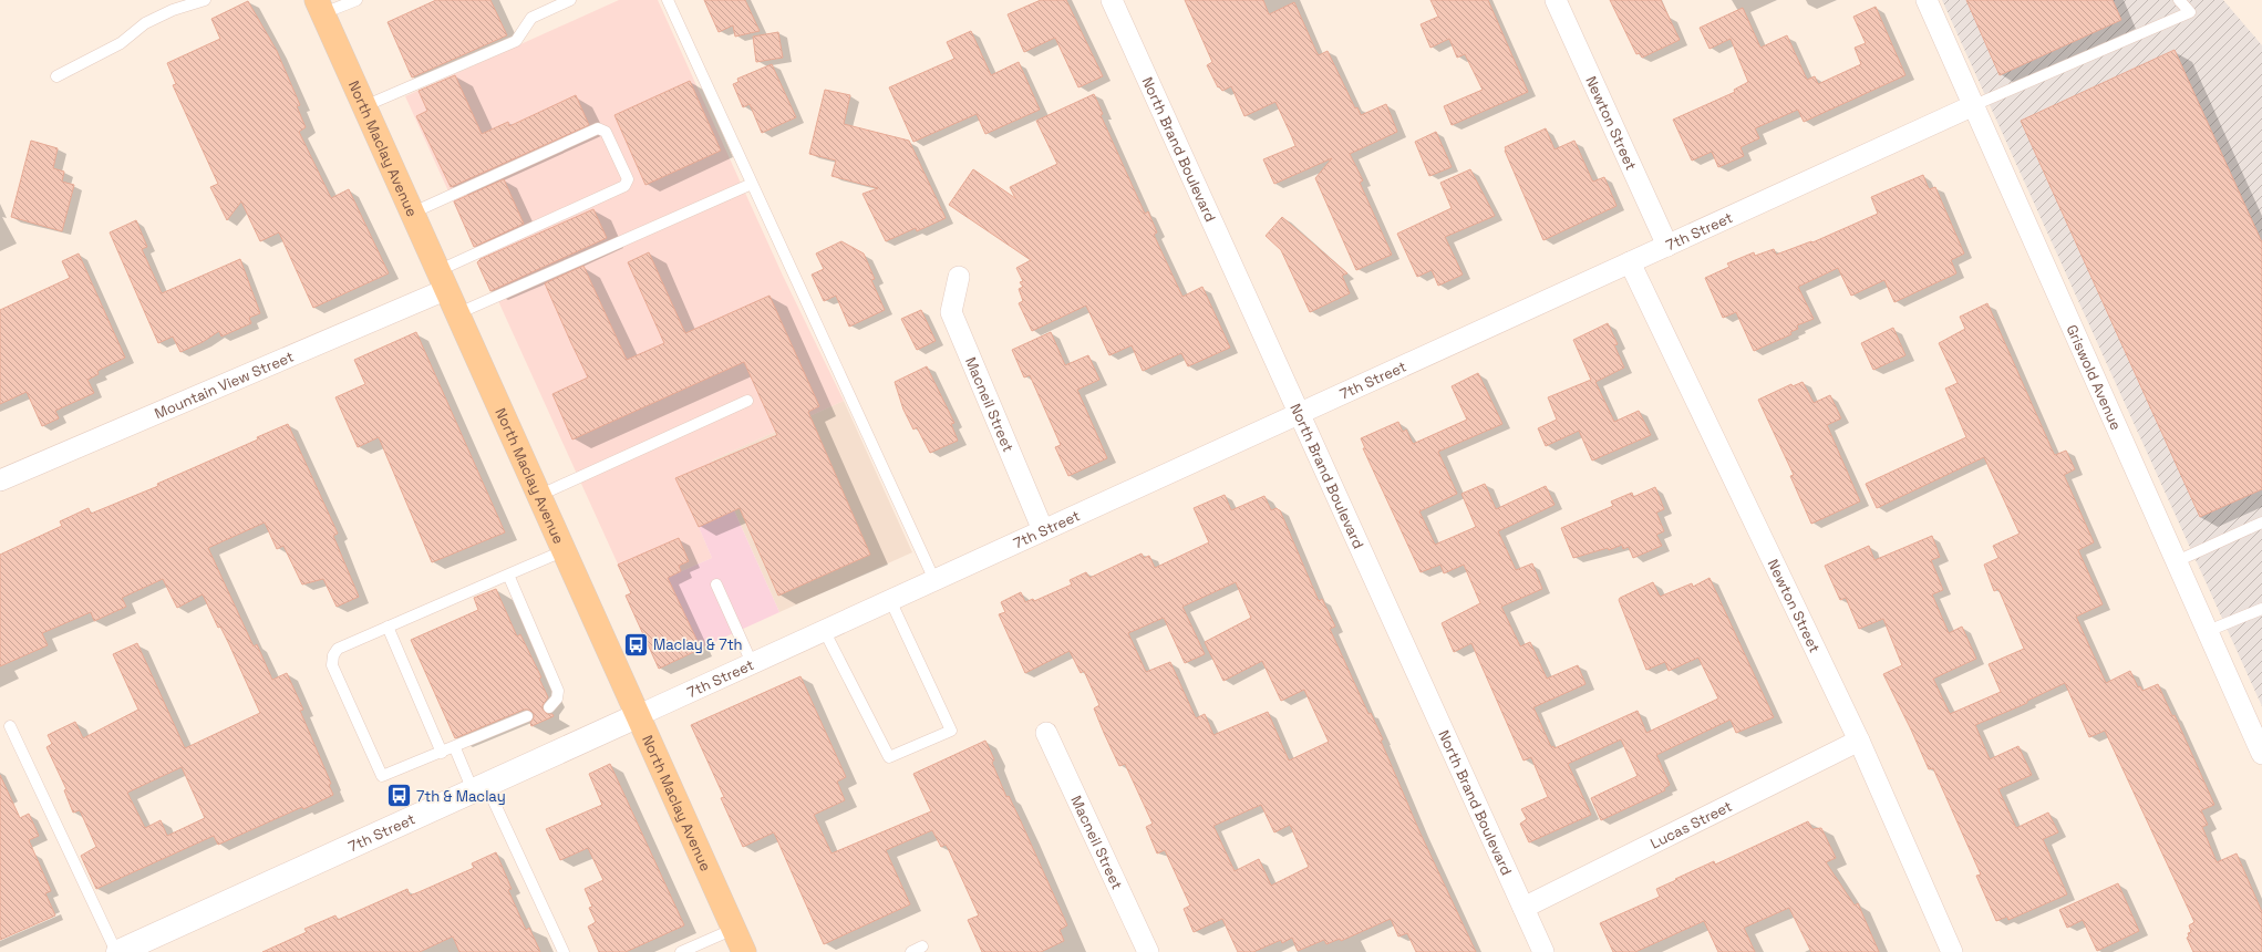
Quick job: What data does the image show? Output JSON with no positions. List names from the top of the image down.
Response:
{
  "streets": {
    "main road": ["North Maclay Avenue"],
    "street": [
      "Newton Street",
      "North Brand Boulevard",
      "7th Street",
      "Griswold Avenue",
      "Mountain View Street",
      "Macneil Street",
      "Lucas Street"
    ]
  },
  "crossings": [
    ["Newton Street", "7th Street"],
    ["Newton Street", "Lucas Street"],
    ["North Maclay Avenue", "7th Street"],
    ["North Maclay Avenue", "Mountain View Street"],
    ["North Brand Boulevard", "7th Street"],
    ["North Brand Boulevard", "Lucas Street"],
    ["7th Street", "Griswold Avenue"],
    ["7th Street", "Macneil Street"]
  ],
  "places": {
    "bus stop": ["Maclay & 7th", "7th & Maclay"]
  }
}
